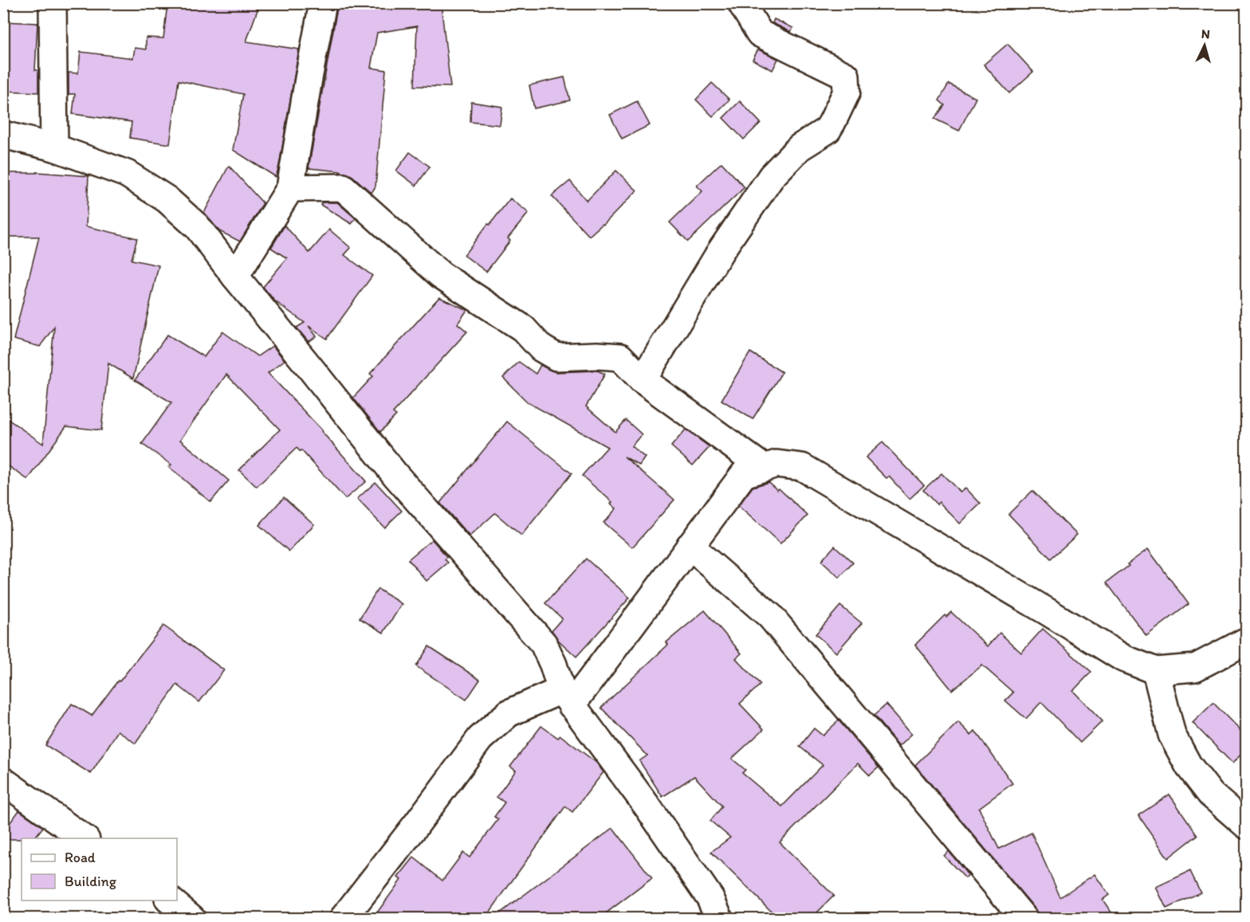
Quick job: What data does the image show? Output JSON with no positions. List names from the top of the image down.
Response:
{
  "legend": ["Road", "Building"],
  "north": "top"
}
